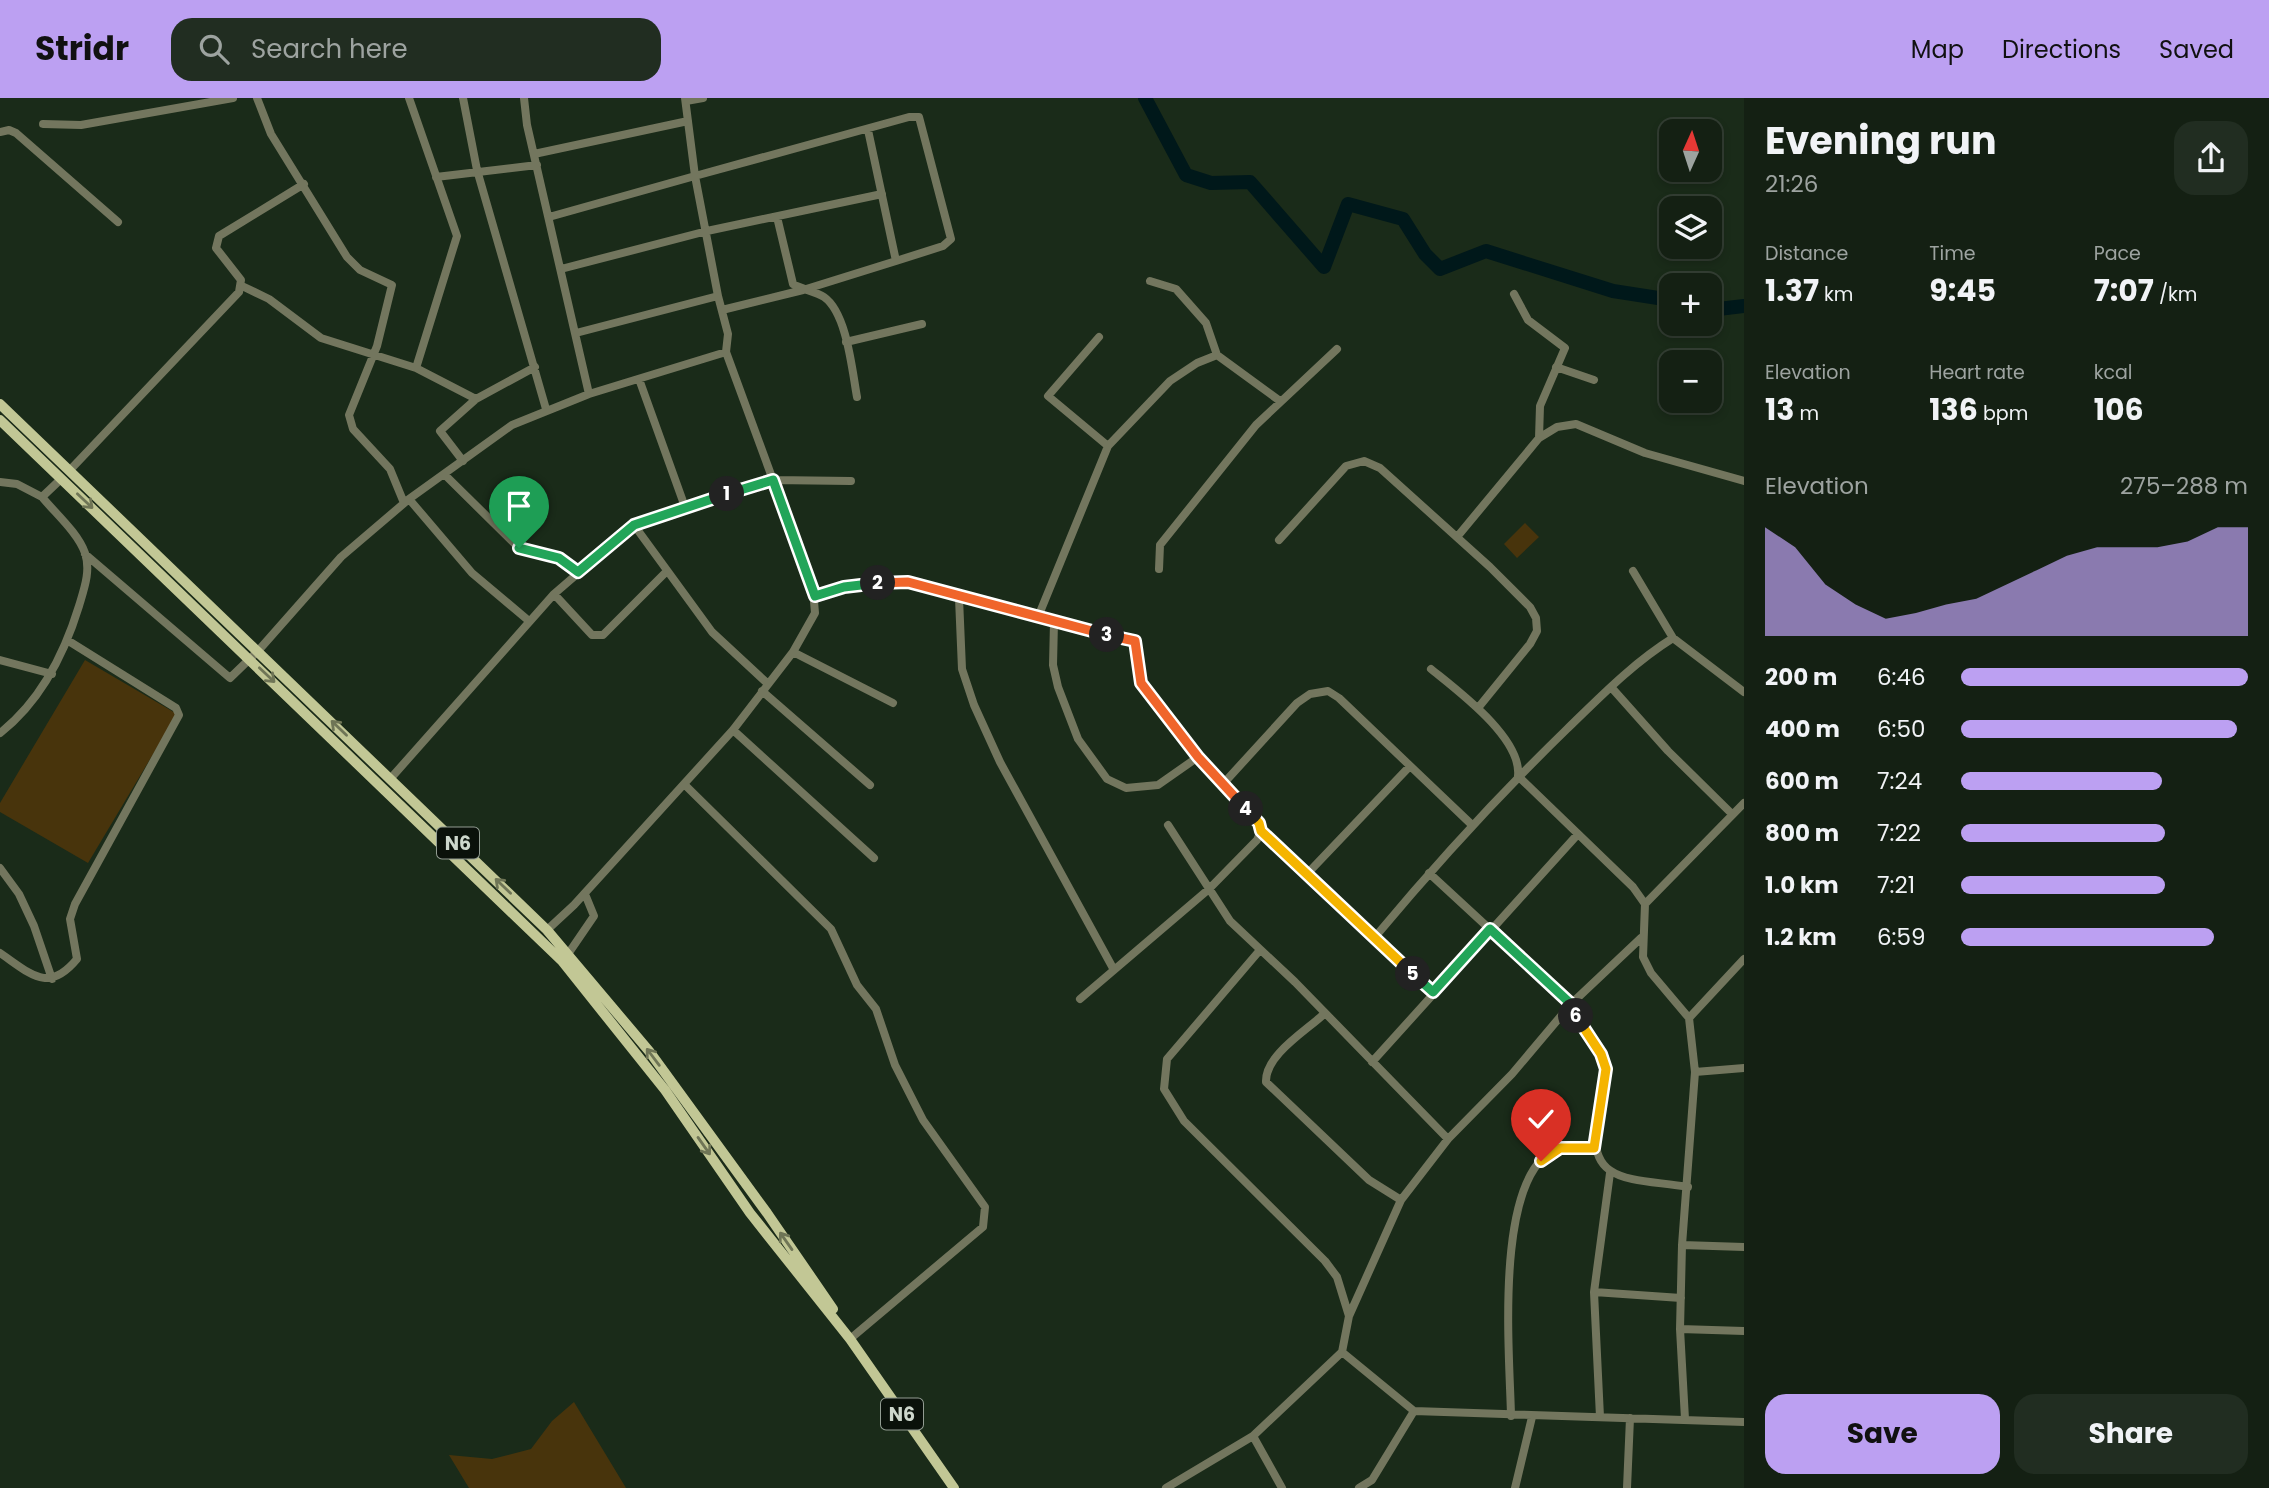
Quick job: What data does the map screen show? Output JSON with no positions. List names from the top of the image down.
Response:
{
  "streets": {
    "main road": ["N6"]
  },
  "north": "top",
  "page": {
    "header": "Stridr",
    "search": "Search here",
    "nav": ["Map", "Directions", "Saved"],
    "heading": ["Evening run", "21:26"],
    "map_buttons": ["+", "−"],
    "stats": [
      ["Distance", "1.37 km"],
      ["Time", "9:45"],
      ["Pace", "7:07 /km"],
      ["Elevation", "13 m"],
      ["Heart rate", "136 bpm"],
      ["kcal", "106"]
    ],
    "chart": ["Elevation", "275–288 m"],
    "pins": [
      "1",
      "2",
      "3",
      "4",
      "5",
      "6"
    ],
    "list": [
      {
        "name": "200 m",
        "note": "6:46"
      },
      {
        "name": "400 m",
        "note": "6:50"
      },
      {
        "name": "600 m",
        "note": "7:24"
      },
      {
        "name": "800 m",
        "note": "7:22"
      },
      {
        "name": "1.0 km",
        "note": "7:21"
      },
      {
        "name": "1.2 km",
        "note": "6:59"
      }
    ],
    "buttons": ["Save", "Share"]
  }
}
